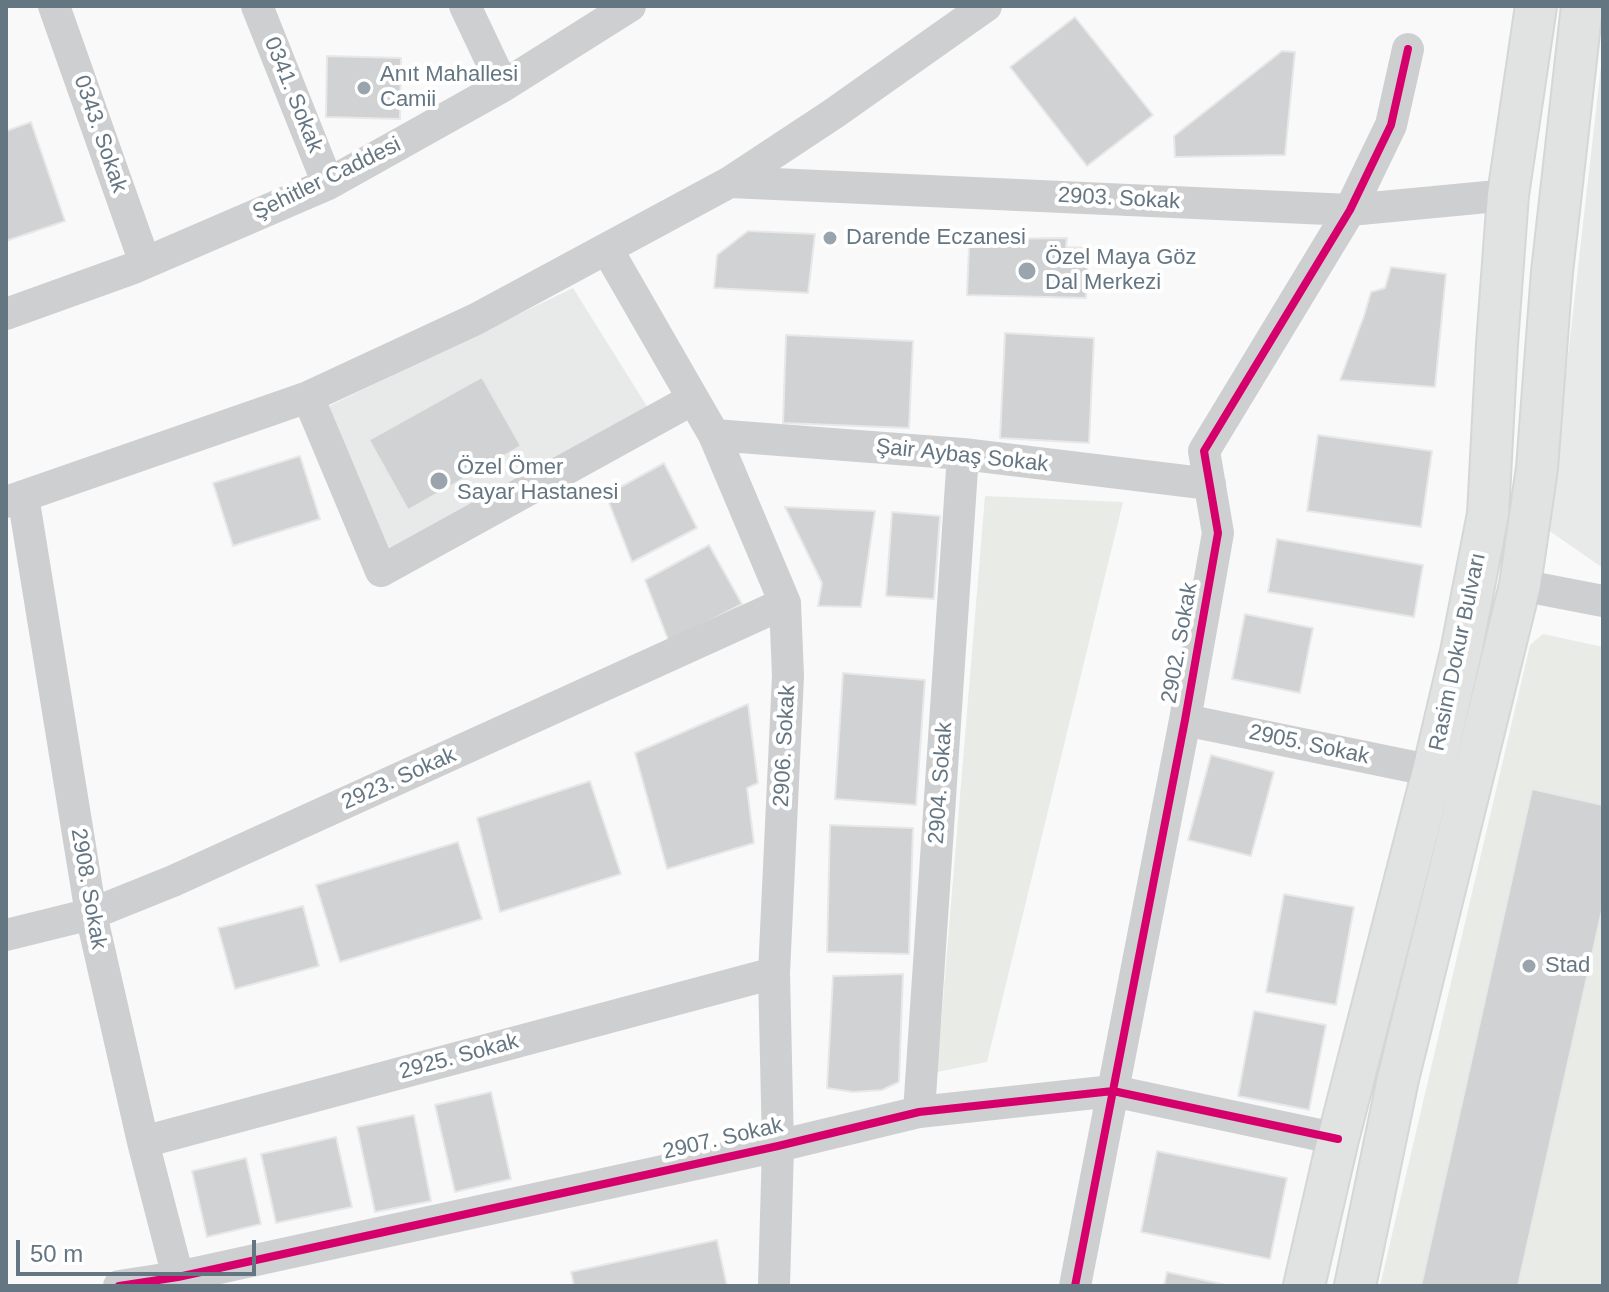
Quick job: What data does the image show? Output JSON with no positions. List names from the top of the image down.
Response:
{
  "streets": {
    "main road": ["Rasim Dokur Bulvarı"],
    "street": [
      "0341. Sokak",
      "0343. Sokak",
      "Şehitler Caddesi",
      "2903. Sokak",
      "Şair Aybaş Sokak",
      "2902. Sokak",
      "2905. Sokak",
      "2906. Sokak",
      "2923. Sokak",
      "2904. Sokak",
      "2908. Sokak",
      "2925. Sokak",
      "2907. Sokak"
    ]
  },
  "crossings": [
    ["0341. Sokak", "Şehitler Caddesi"],
    ["0343. Sokak", "Şehitler Caddesi"],
    ["2903. Sokak", "2902. Sokak"],
    ["2903. Sokak", "Rasim Dokur Bulvarı"],
    ["Şair Aybaş Sokak", "2902. Sokak"],
    ["Şair Aybaş Sokak", "2906. Sokak"],
    ["Şair Aybaş Sokak", "2904. Sokak"],
    ["2902. Sokak", "2905. Sokak"],
    ["2902. Sokak", "2907. Sokak"],
    ["Rasim Dokur Bulvarı", "2905. Sokak"],
    ["Rasim Dokur Bulvarı", "2907. Sokak"],
    ["2906. Sokak", "2923. Sokak"],
    ["2906. Sokak", "2925. Sokak"],
    ["2906. Sokak", "2907. Sokak"],
    ["2923. Sokak", "2908. Sokak"],
    ["2904. Sokak", "2907. Sokak"],
    ["2908. Sokak", "2925. Sokak"],
    ["2908. Sokak", "2907. Sokak"]
  ],
  "places": [
    "Anıt Mahallesi Camii",
    "Darende Eczanesi",
    "Özel Maya Göz Dal Merkezi",
    "Özel Ömer Sayar Hastanesi",
    "Stad"
  ],
  "scale_bar": "50 m"
}
